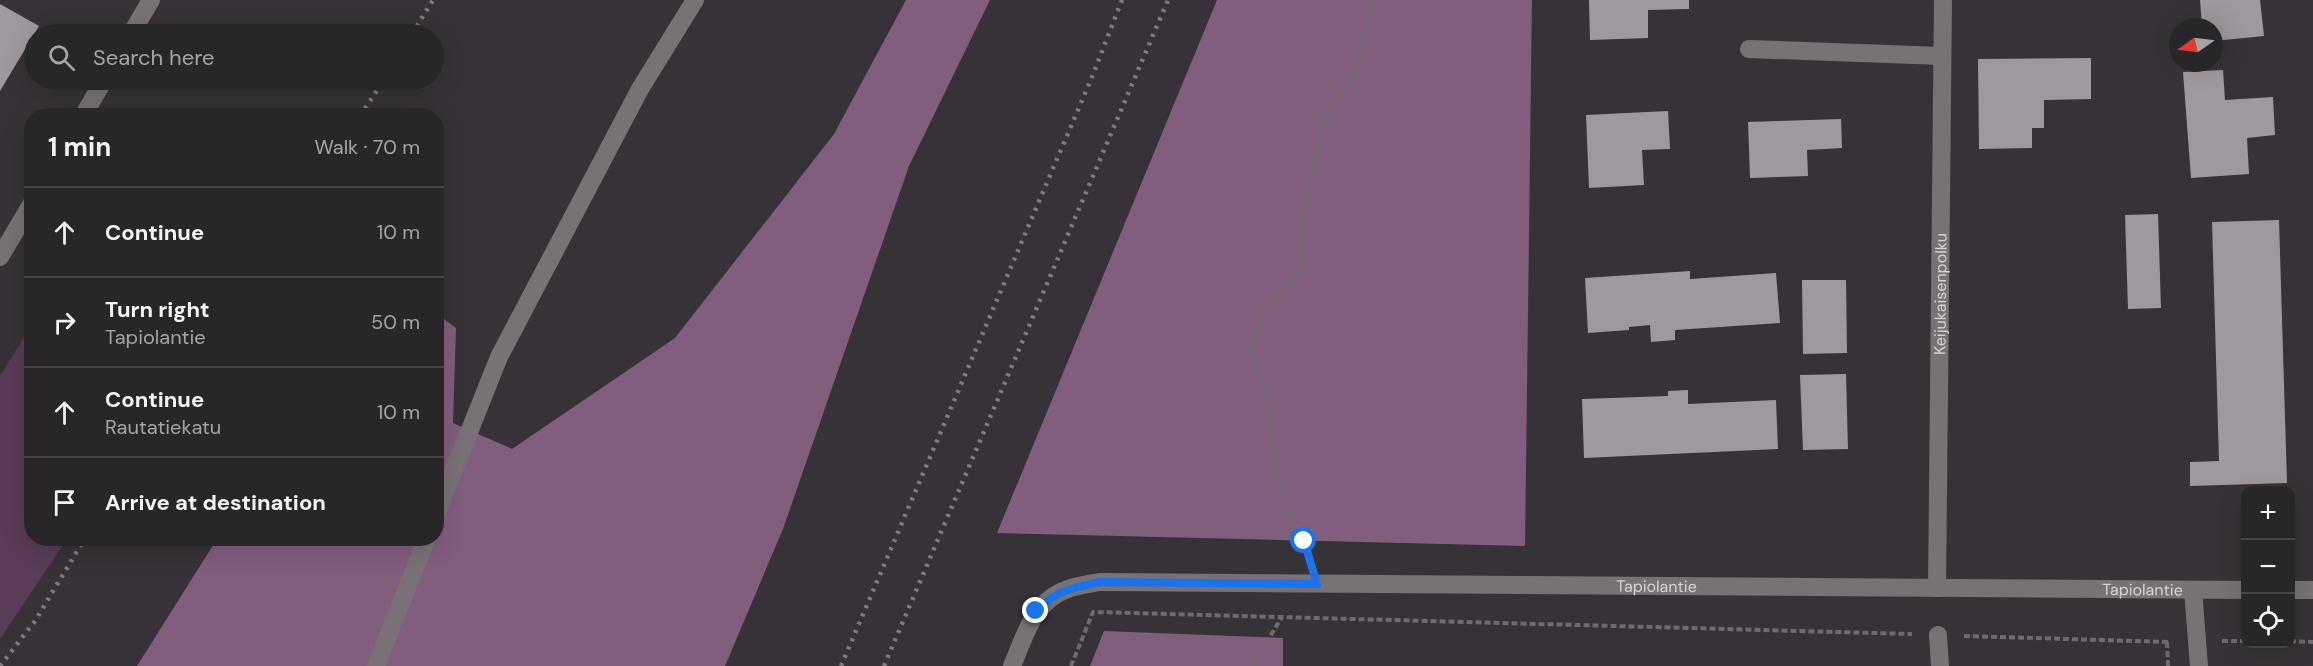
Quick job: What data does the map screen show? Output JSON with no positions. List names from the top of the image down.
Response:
{
  "streets": {
    "street": ["Keijukaisenpolku", "Tapiolantie"]
  },
  "crossings": [
    ["Keijukaisenpolku", "Tapiolantie"]
  ],
  "north": "left",
  "page": {
    "search": "Search here",
    "heading": ["1 min", "Walk · 70 m"],
    "list": [
      ["Continue", "10 m"],
      ["Turn right", "Tapiolantie", "50 m"],
      ["Continue", "Rautatiekatu", "10 m"],
      "Arrive at destination"
    ],
    "map_buttons": ["+", "−"]
  }
}
